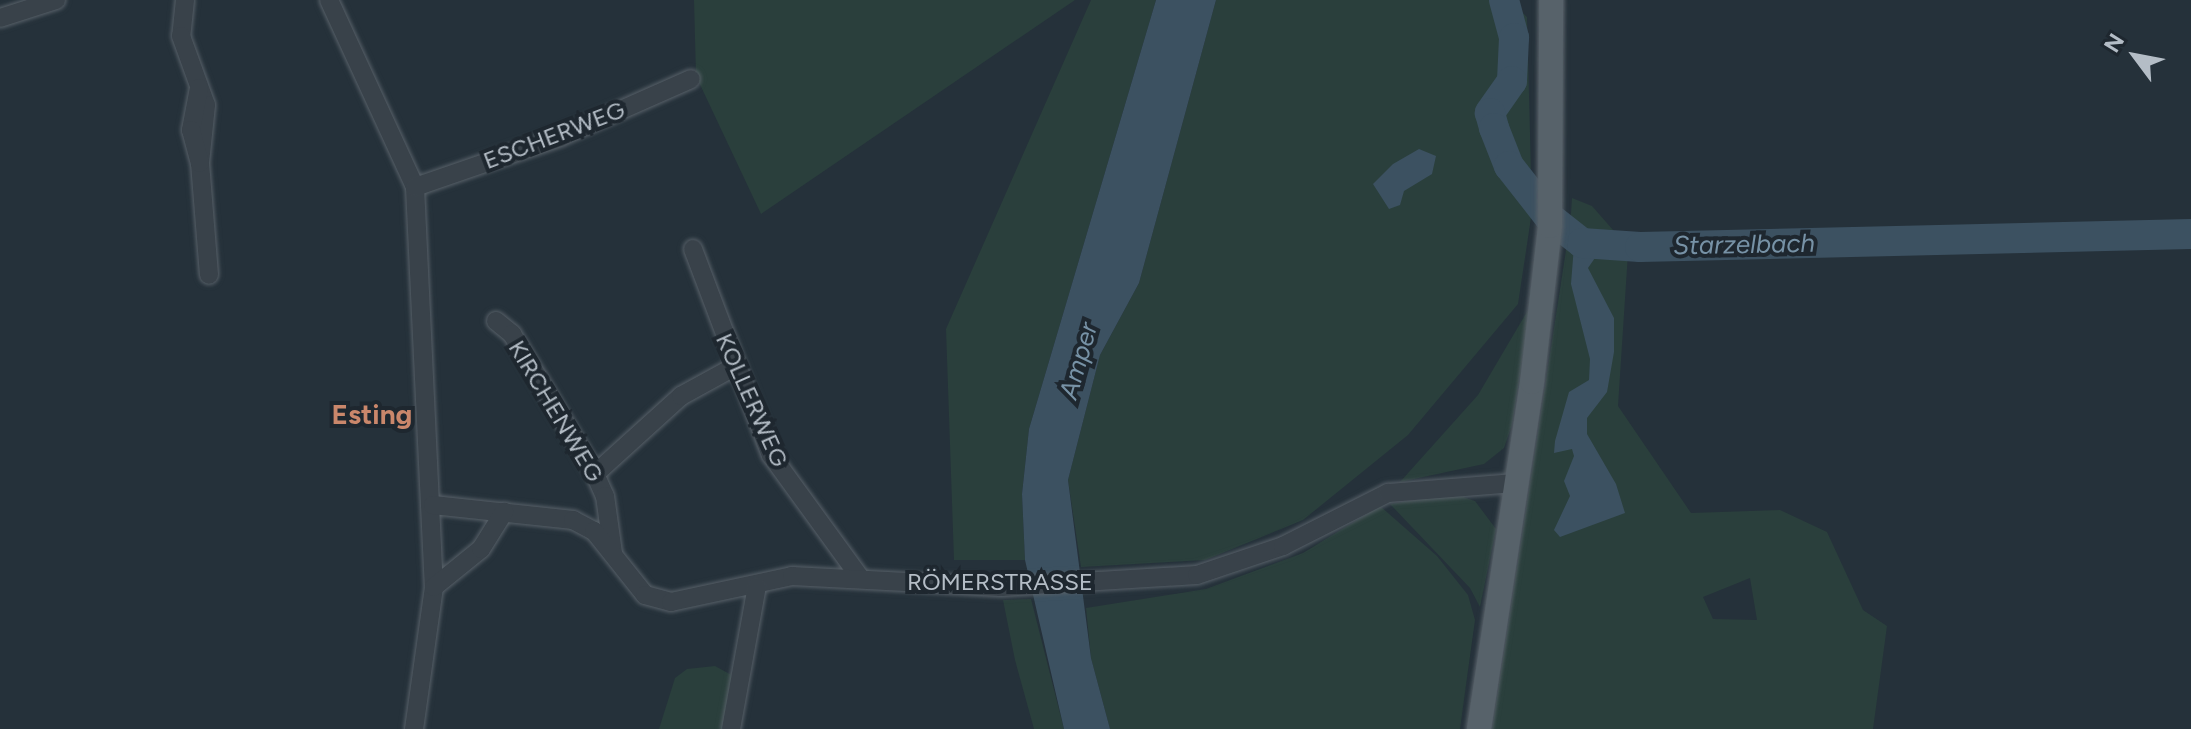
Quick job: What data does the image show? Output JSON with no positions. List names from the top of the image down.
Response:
{
  "streets": {
    "street": [
      "ESCHERWEG",
      "KOLLERWEG",
      "KIRCHENWEG",
      "RÖMERSTRASSE"
    ]
  },
  "crossings": [
    ["KOLLERWEG", "RÖMERSTRASSE"],
    ["KIRCHENWEG", "RÖMERSTRASSE"]
  ],
  "districts": ["Esting"],
  "water": ["Starzelbach", "Amper"],
  "north": "top left"
}
